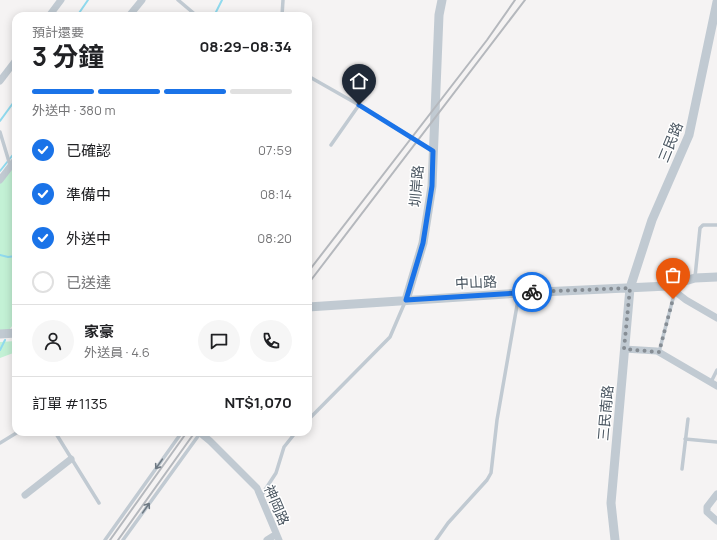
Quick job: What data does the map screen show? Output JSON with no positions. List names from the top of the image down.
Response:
{
  "streets": {
    "street": [
      "三民路",
      "圳岸路",
      "中山路",
      "三民南路",
      "神岡路"
    ]
  },
  "crossings": [
    ["三民路", "中山路"],
    ["三民路", "三民南路"],
    ["圳岸路", "中山路"],
    ["中山路", "三民南路"]
  ],
  "page": {
    "heading": ["3 分鐘", "預計還要", "08:29–08:34"],
    "panel": [
      "家豪",
      "外送員 · 4.6",
      "訂單 #1135",
      "NT$1,070"
    ],
    "bar": "外送中 · 380 m",
    "list": [
      ["已確認", "07:59"],
      ["準備中", "08:14"],
      ["外送中", "08:20"],
      "已送達"
    ]
  }
}
